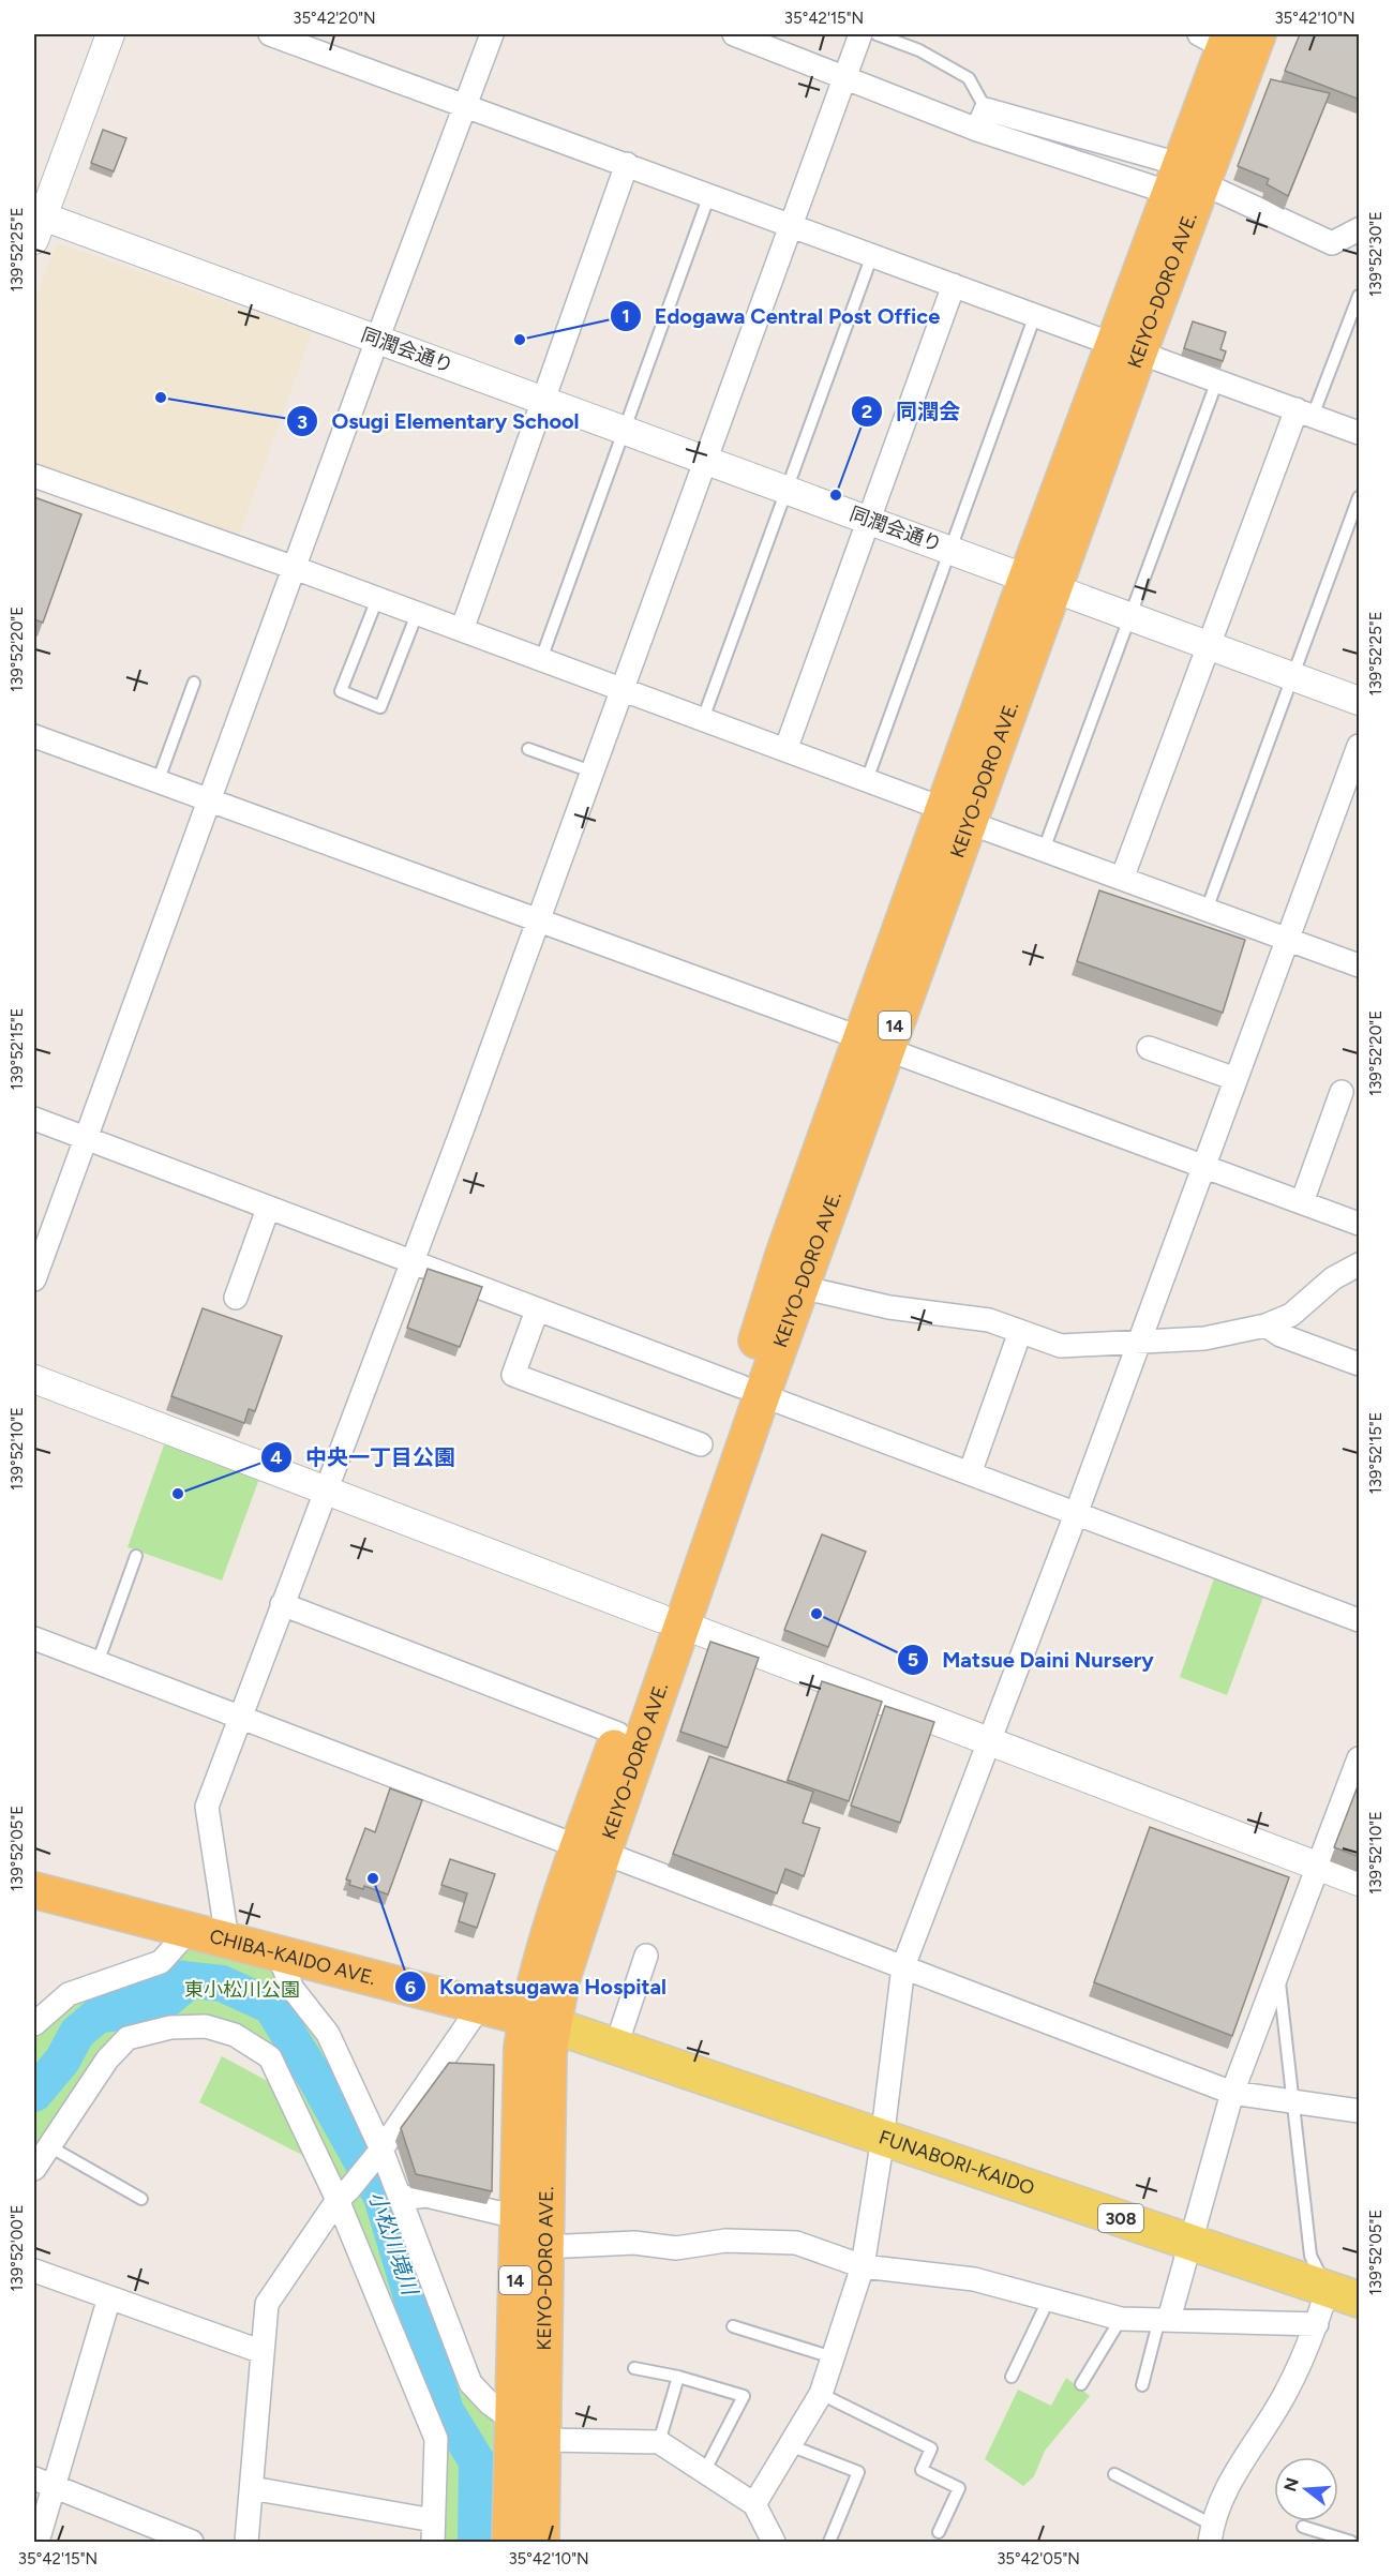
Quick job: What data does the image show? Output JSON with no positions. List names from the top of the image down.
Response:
{
  "streets": {
    "highway": ["KEIYO-DORO AVE.", "14", "CHIBA-KAIDO AVE."],
    "main road": ["FUNABORI-KAIDO", "308"],
    "street": ["同潤会通り"]
  },
  "crossings": [
    ["KEIYO-DORO AVE.", "同潤会通り"],
    ["KEIYO-DORO AVE.", "CHIBA-KAIDO AVE."],
    ["KEIYO-DORO AVE.", "FUNABORI-KAIDO"],
    ["CHIBA-KAIDO AVE.", "FUNABORI-KAIDO"]
  ],
  "water": ["小松川境川"],
  "parks": ["東小松川公園"],
  "places": [
    "Edogawa Central Post Office",
    "Osugi Elementary School",
    "同潤会",
    "中央一丁目公園",
    "Matsue Daini Nursery",
    "Komatsugawa Hospital"
  ],
  "north": "left",
  "coordinates": [
    "35°42'20\"N",
    "35°42'15\"N",
    "35°42'10\"N",
    "139°52'25\"E",
    "139°52'30\"E",
    "139°52'20\"E",
    "139°52'15\"E",
    "139°52'10\"E",
    "139°52'05\"E",
    "139°52'00\"E",
    "35°42'05\"N"
  ]
}
